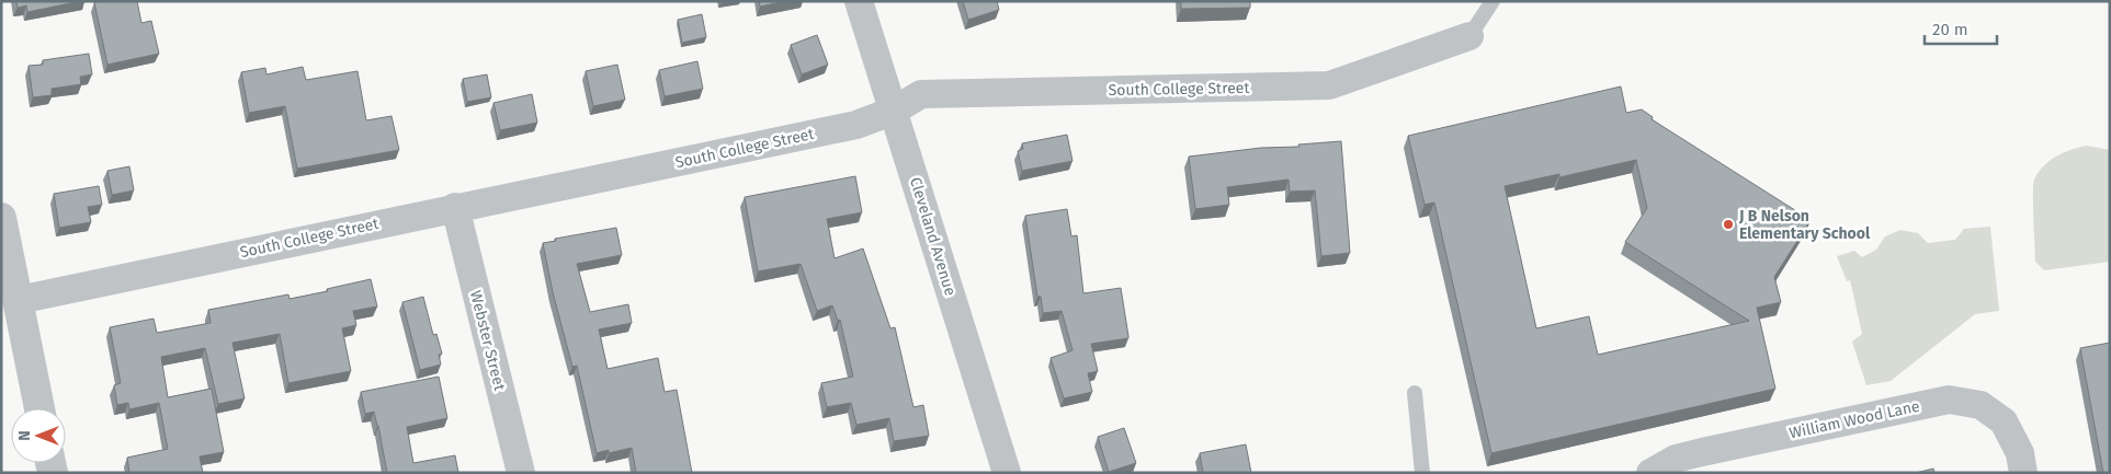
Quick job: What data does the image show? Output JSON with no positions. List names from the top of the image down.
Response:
{
  "streets": {
    "street": [
      "South College Street",
      "Cleveland Avenue",
      "Webster Street",
      "William Wood Lane"
    ]
  },
  "crossings": [
    ["South College Street", "Cleveland Avenue"],
    ["South College Street", "Webster Street"]
  ],
  "places": ["J B Nelson Elementary School"],
  "scale_bar": "20 m",
  "north": "left"
}
